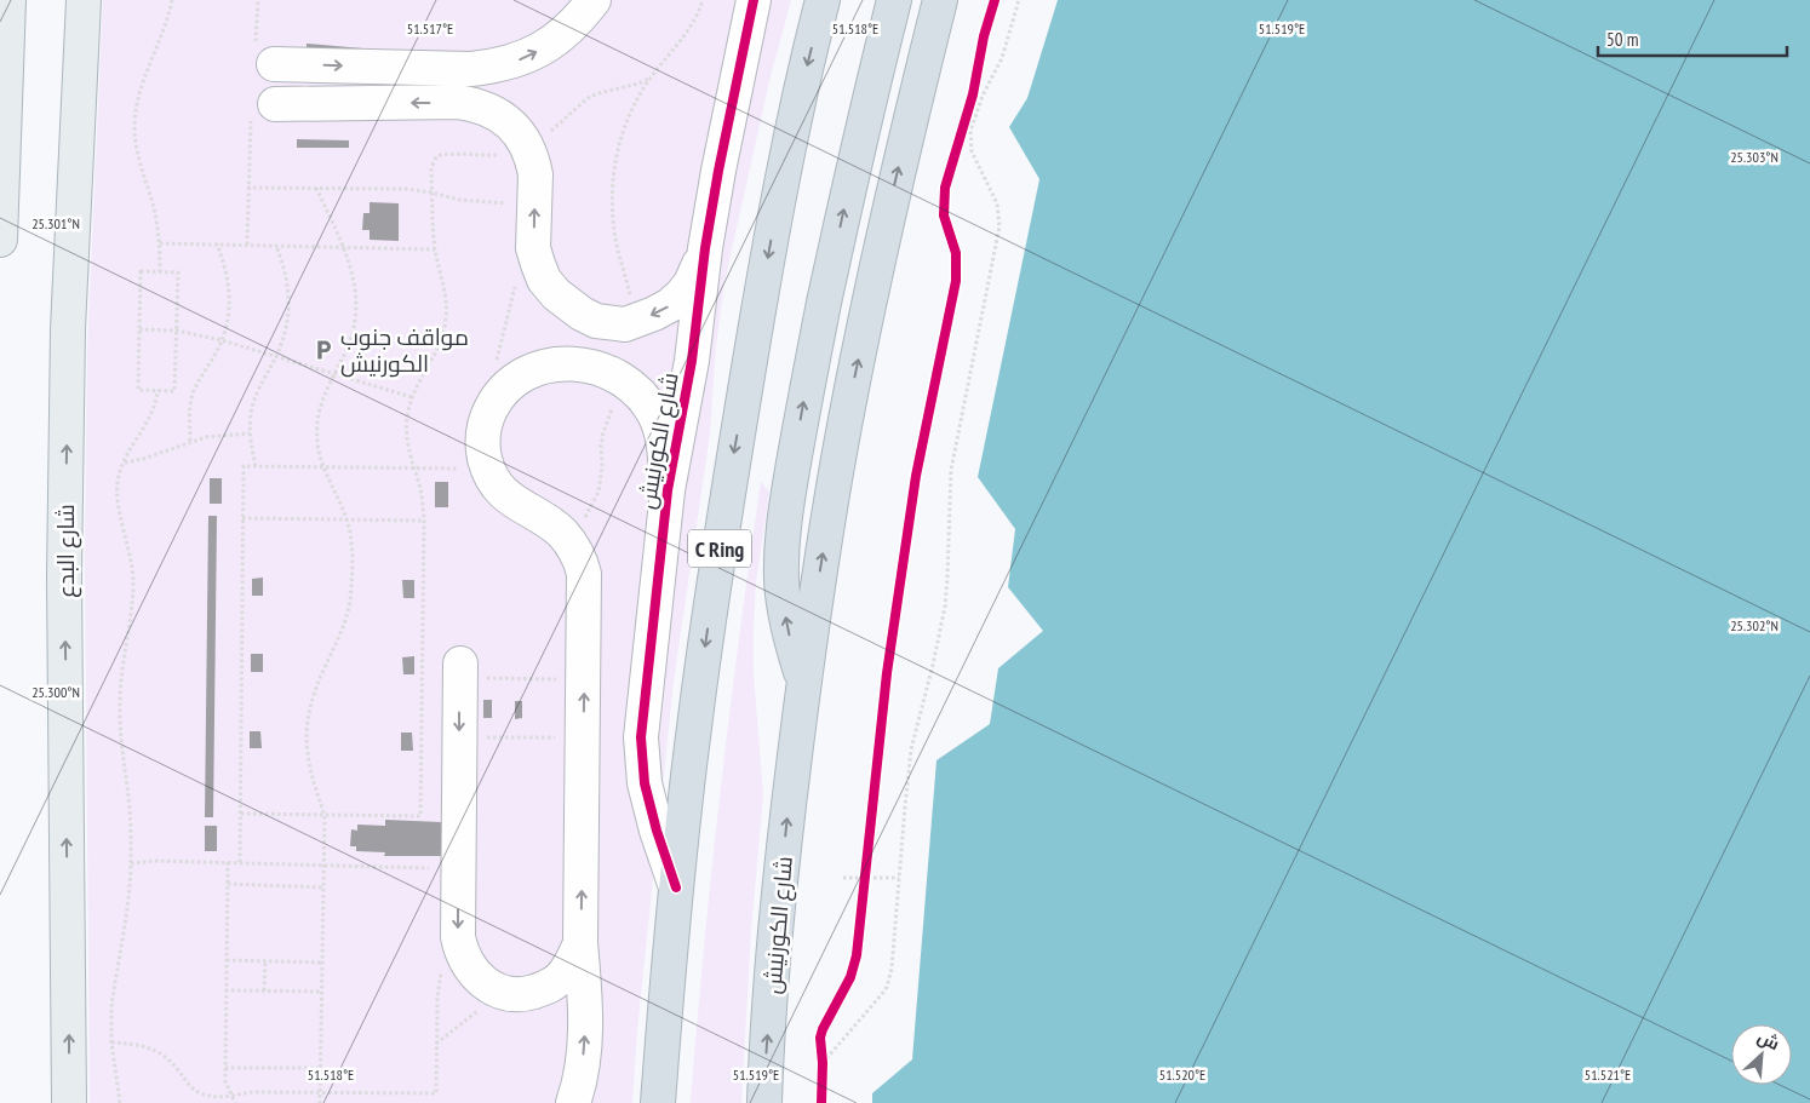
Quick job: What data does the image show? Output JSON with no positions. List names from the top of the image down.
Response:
{
  "streets": {
    "highway": ["شارع الكورنيش", "C Ring"],
    "main road": ["شارع البدع"]
  },
  "one_way": ["شارع البدع"],
  "places": {
    "parking": ["مواقف جنوب الكورنيش"]
  },
  "scale_bar": "50 m",
  "north": "top right",
  "coordinates": [
    "51.517°E",
    "51.518°E",
    "51.519°E",
    "25.303°N",
    "25.301°N",
    "25.302°N",
    "25.300°N",
    "51.520°E",
    "51.521°E"
  ]
}
